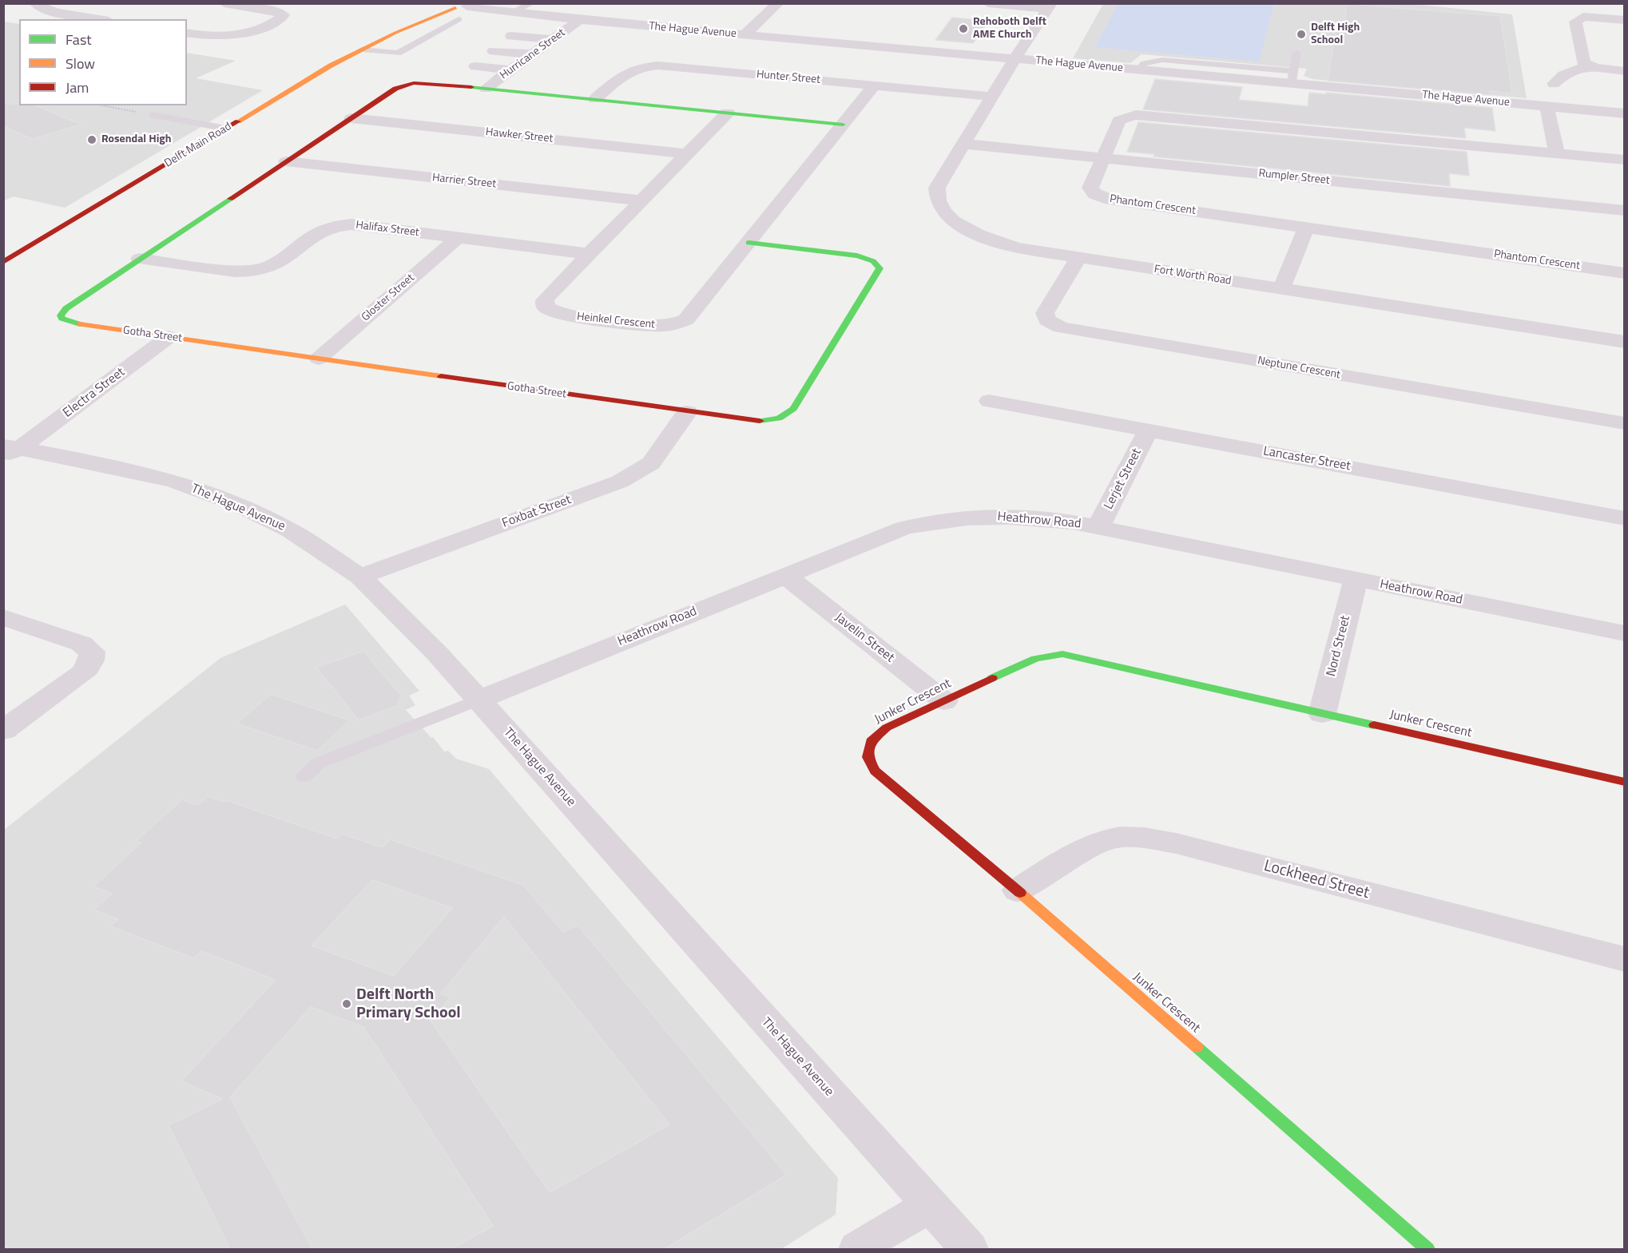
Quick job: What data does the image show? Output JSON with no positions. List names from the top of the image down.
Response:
{
  "streets": {
    "street": [
      "The Hague Avenue",
      "Hurricane Street",
      "Hunter Street",
      "Hawker Street",
      "Delft Main Road",
      "Rumpler Street",
      "Harrier Street",
      "Phantom Crescent",
      "Halifax Street",
      "Fort Worth Road",
      "Gloster Street",
      "Heinkel Crescent",
      "Gotha Street",
      "Neptune Crescent",
      "Electra Street",
      "Lancaster Street",
      "Lerjet Street",
      "Foxbat Street",
      "Heathrow Road",
      "Javelin Street",
      "Nord Street",
      "Junker Crescent",
      "Lockheed Street"
    ]
  },
  "crossings": [
    ["The Hague Avenue", "Hurricane Street"],
    ["The Hague Avenue", "Delft Main Road"],
    ["The Hague Avenue", "Fort Worth Road"],
    ["The Hague Avenue", "Electra Street"],
    ["The Hague Avenue", "Foxbat Street"],
    ["The Hague Avenue", "Heathrow Road"],
    ["Hurricane Street", "Gotha Street"],
    ["Hunter Street", "Fort Worth Road"],
    ["Hunter Street", "Heinkel Crescent"],
    ["Hunter Street", "Gotha Street"],
    ["Hawker Street", "Heinkel Crescent"],
    ["Hawker Street", "Gotha Street"],
    ["Rumpler Street", "Phantom Crescent"],
    ["Rumpler Street", "Fort Worth Road"],
    ["Harrier Street", "Heinkel Crescent"],
    ["Harrier Street", "Gotha Street"],
    ["Halifax Street", "Gloster Street"],
    ["Halifax Street", "Heinkel Crescent"],
    ["Halifax Street", "Gotha Street"],
    ["Fort Worth Road", "Neptune Crescent"],
    ["Gloster Street", "Gotha Street"],
    ["Heinkel Crescent", "Gotha Street"],
    ["Gotha Street", "Electra Street"],
    ["Gotha Street", "Foxbat Street"],
    ["Lancaster Street", "Lerjet Street"],
    ["Lerjet Street", "Heathrow Road"],
    ["Heathrow Road", "Javelin Street"],
    ["Heathrow Road", "Nord Street"],
    ["Javelin Street", "Junker Crescent"],
    ["Nord Street", "Junker Crescent"],
    ["Junker Crescent", "Lockheed Street"]
  ],
  "places": [
    "Rehoboth Delft AME Church",
    "Delft High School",
    "Rosendal High",
    "Delft North Primary School"
  ],
  "legend": ["Fast", "Slow", "Jam"]
}
